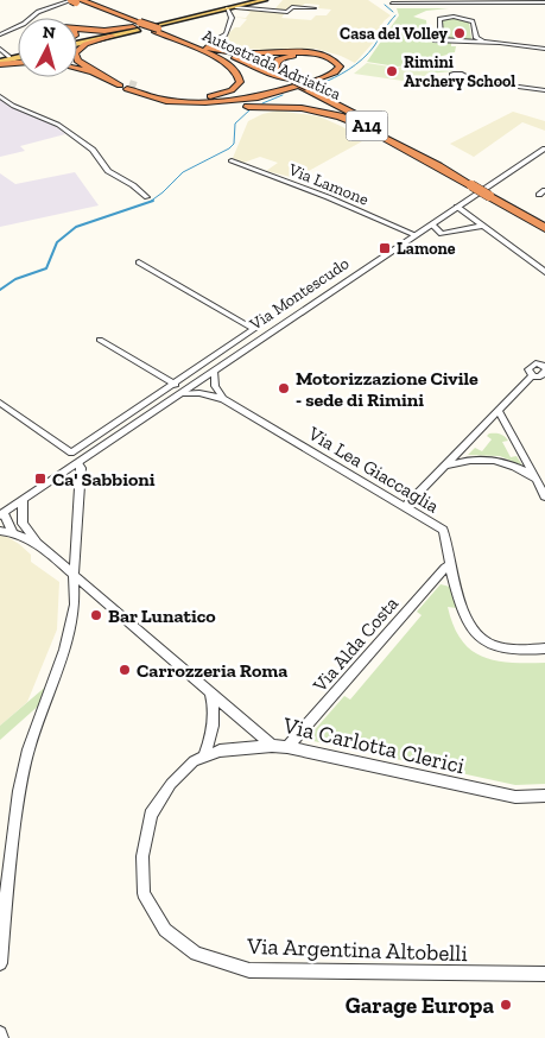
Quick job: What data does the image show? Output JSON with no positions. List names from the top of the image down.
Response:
{
  "streets": {
    "highway": ["Autostrada Adriatica", "A14"],
    "street": [
      "Via Lamone",
      "Via Montescudo",
      "Via Lea Giaccaglia",
      "Via Alda Costa",
      "Via Carlotta Clerici",
      "Via Argentina Altobelli"
    ]
  },
  "crossings": [
    ["Via Lamone", "Via Montescudo"],
    ["Via Montescudo", "Via Lea Giaccaglia"],
    ["Via Lea Giaccaglia", "Via Alda Costa"],
    ["Via Alda Costa", "Via Carlotta Clerici"],
    ["Via Carlotta Clerici", "Via Argentina Altobelli"]
  ],
  "places": {
    "other": [
      "Casa del Volley",
      "Rimini Archery School",
      "Motorizzazione Civile - sede di Rimini",
      "Bar Lunatico",
      "Carrozzeria Roma",
      "Garage Europa"
    ],
    "transit": ["Lamone", "Ca' Sabbioni"]
  },
  "north": "top"
}
